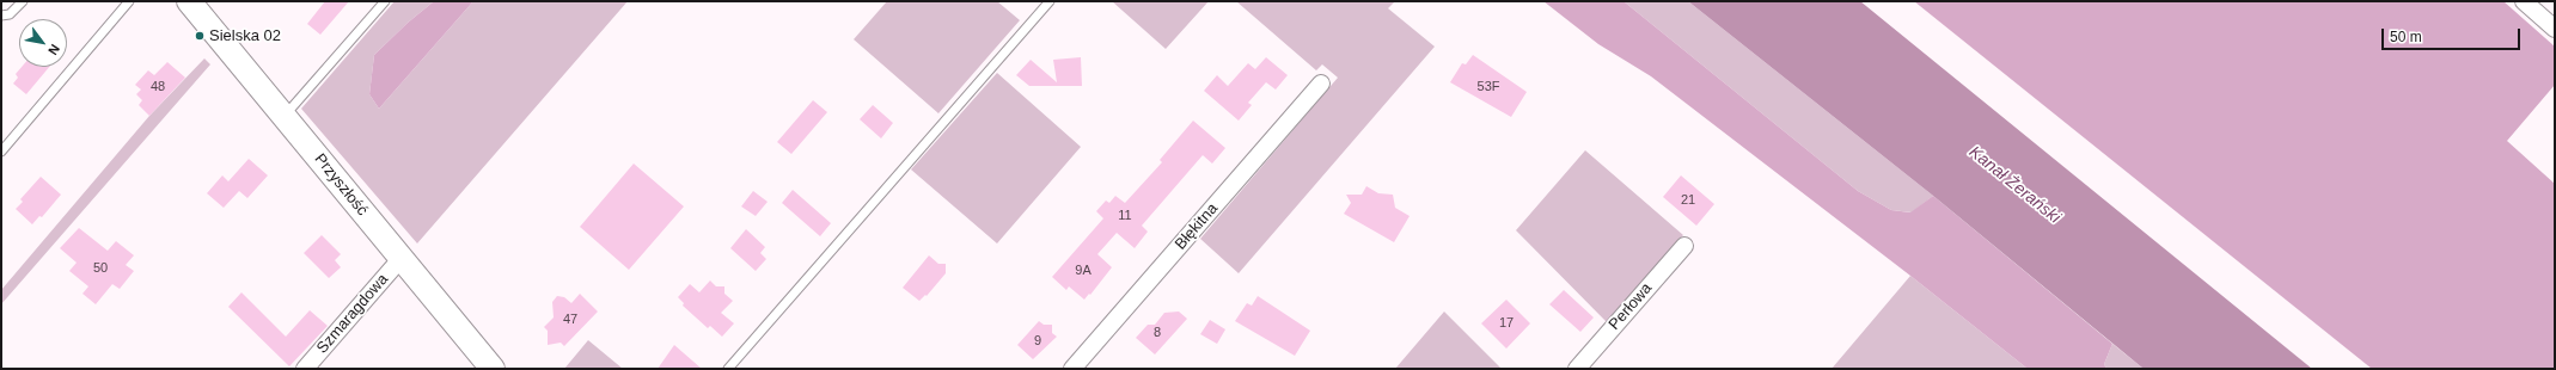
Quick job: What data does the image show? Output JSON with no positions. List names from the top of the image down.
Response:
{
  "streets": {
    "street": [
      "Przyszłość",
      "Błękitna",
      "Perłowa",
      "Szmaragdowa"
    ]
  },
  "crossings": [
    ["Przyszłość", "Szmaragdowa"]
  ],
  "water": ["Kanał Żerański"],
  "places": ["Sielska 02"],
  "house_numbers": [
    "48",
    "53F",
    "21",
    "11",
    "50",
    "9A",
    "47",
    "17",
    "8",
    "9"
  ],
  "scale_bar": "50 m",
  "north": "bottom right"
}
